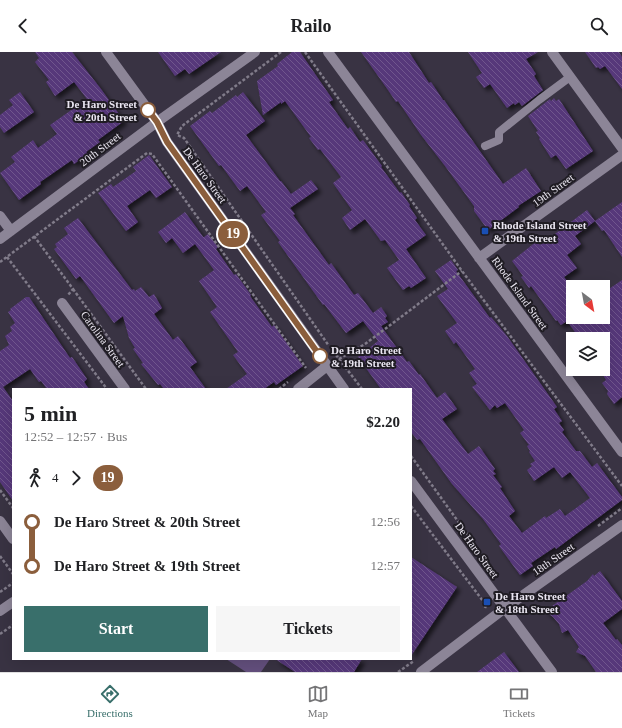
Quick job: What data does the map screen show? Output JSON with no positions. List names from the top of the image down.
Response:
{
  "streets": {
    "street": [
      "20th Street",
      "De Haro Street",
      "19th Street",
      "Rhode Island Street",
      "Carolina Street",
      "18th Street"
    ]
  },
  "crossings": [
    ["20th Street", "De Haro Street"],
    ["De Haro Street", "18th Street"],
    ["19th Street", "Rhode Island Street"]
  ],
  "places": {
    "other": ["De Haro Street & 20th Street", "De Haro Street & 19th Street"],
    "transit": ["Rhode Island Street & 19th Street", "De Haro Street & 18th Street"]
  },
  "lines": ["bus line 19"],
  "north": "bottom right",
  "page": {
    "header": "Railo",
    "on_map": "19",
    "heading": ["5 min", "12:52 – 12:57 · Bus", "$2.20"],
    "legs": ["4", "19"],
    "list": [
      {
        "name": "De Haro Street & 20th Street",
        "value": "12:56"
      },
      {
        "name": "De Haro Street & 19th Street",
        "value": "12:57"
      }
    ],
    "buttons": ["Start", "Tickets"],
    "tabs": ["Directions", "Map", "Tickets"]
  }
}
